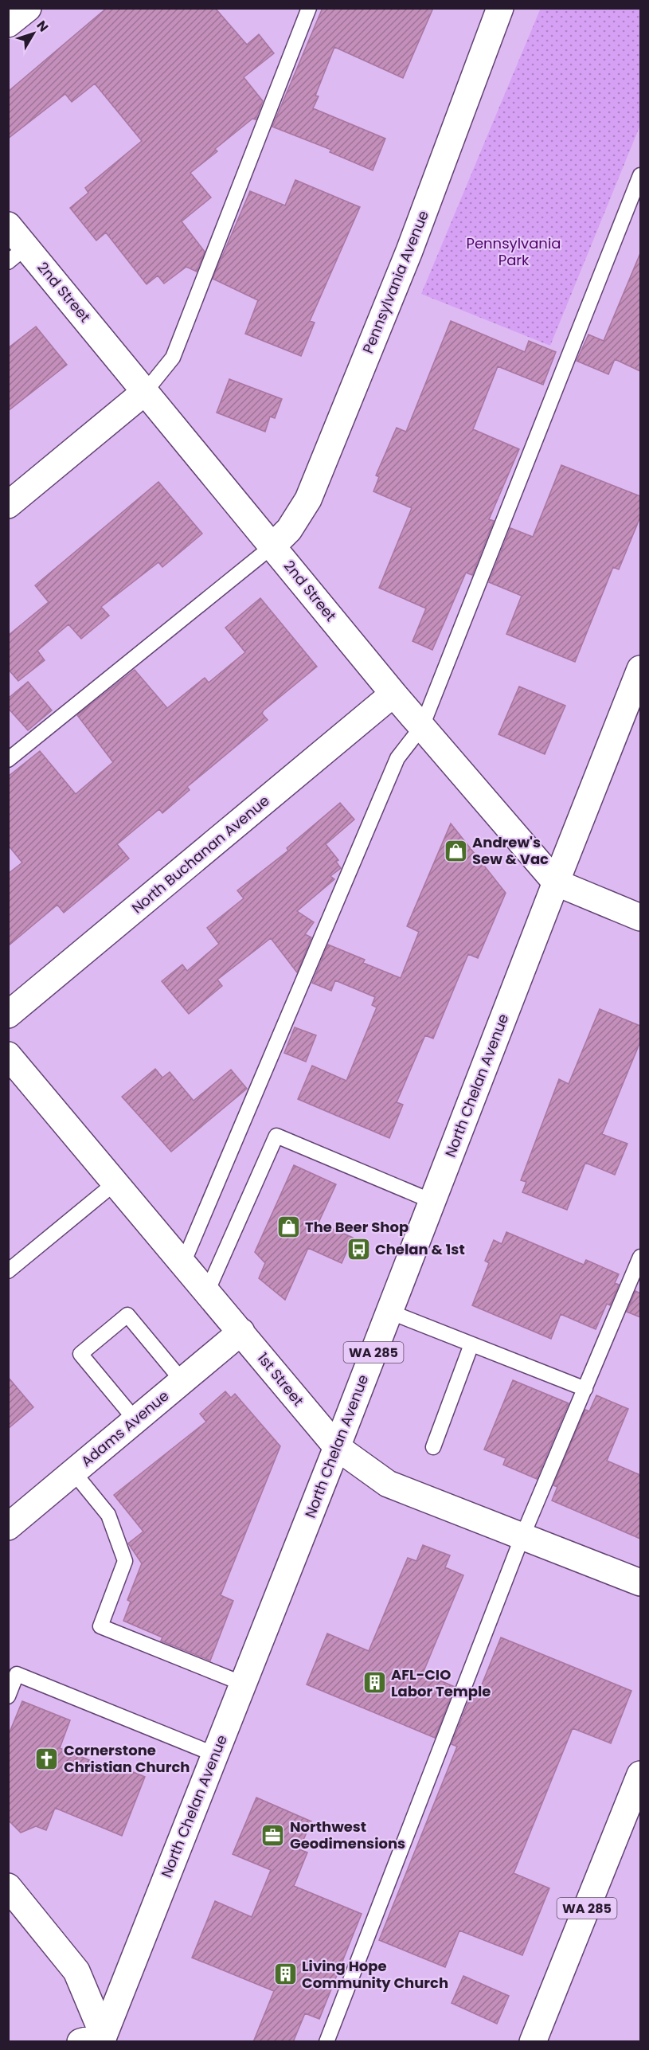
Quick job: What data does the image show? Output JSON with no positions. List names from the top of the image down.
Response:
{
  "streets": {
    "street": [
      "Pennsylvania Avenue",
      "2nd Street",
      "North Buchanan Avenue",
      "North Chelan Avenue",
      "WA 285",
      "1st Street",
      "Adams Avenue"
    ]
  },
  "crossings": [
    ["Pennsylvania Avenue", "2nd Street"],
    ["2nd Street", "North Buchanan Avenue"],
    ["2nd Street", "North Chelan Avenue"],
    ["North Chelan Avenue", "1st Street"],
    ["1st Street", "Adams Avenue"]
  ],
  "parks": ["Pennsylvania Park"],
  "places": {
    "shop": ["Andrew's Sew & Vac", "The Beer Shop"],
    "bus stop": ["Chelan & 1st"],
    "building": ["AFL-CIO Labor Temple", "Living Hope Community Church"],
    "church": ["Cornerstone Christian Church"],
    "office": ["Northwest Geodimensions"]
  },
  "north": "top right"
}
